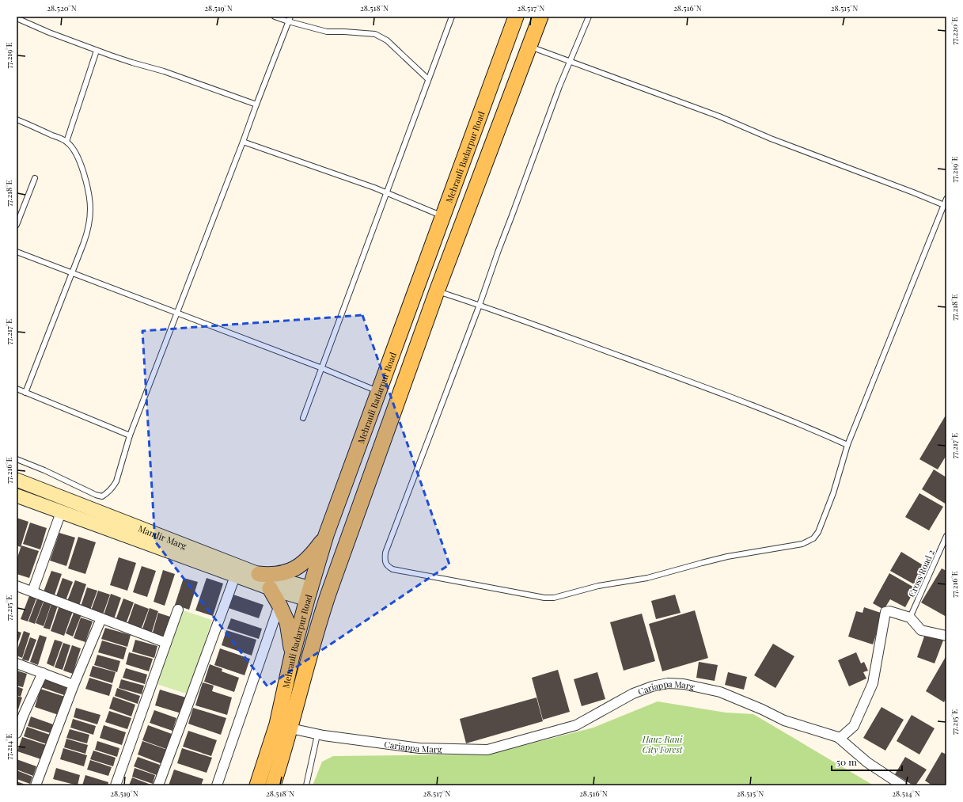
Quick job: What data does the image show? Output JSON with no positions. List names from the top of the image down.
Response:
{
  "streets": {
    "main road": ["Mehrauli Badarpur Road", "Mandir Marg"],
    "street": ["Cariappa Marg"],
    "lane": ["Cross Road 2"]
  },
  "crossings": [
    ["Mehrauli Badarpur Road", "Mandir Marg"],
    ["Mehrauli Badarpur Road", "Cariappa Marg"]
  ],
  "parks": ["Hauz Rani City Forest"],
  "scale_bar": "50 m",
  "coordinates": [
    "28.520°N",
    "28.519°N",
    "28.518°N",
    "28.517°N",
    "28.516°N",
    "28.515°N",
    "77.220°E",
    "77.219°E",
    "77.218°E",
    "77.217°E",
    "77.216°E",
    "77.215°E",
    "77.214°E",
    "28.514°N"
  ]
}
